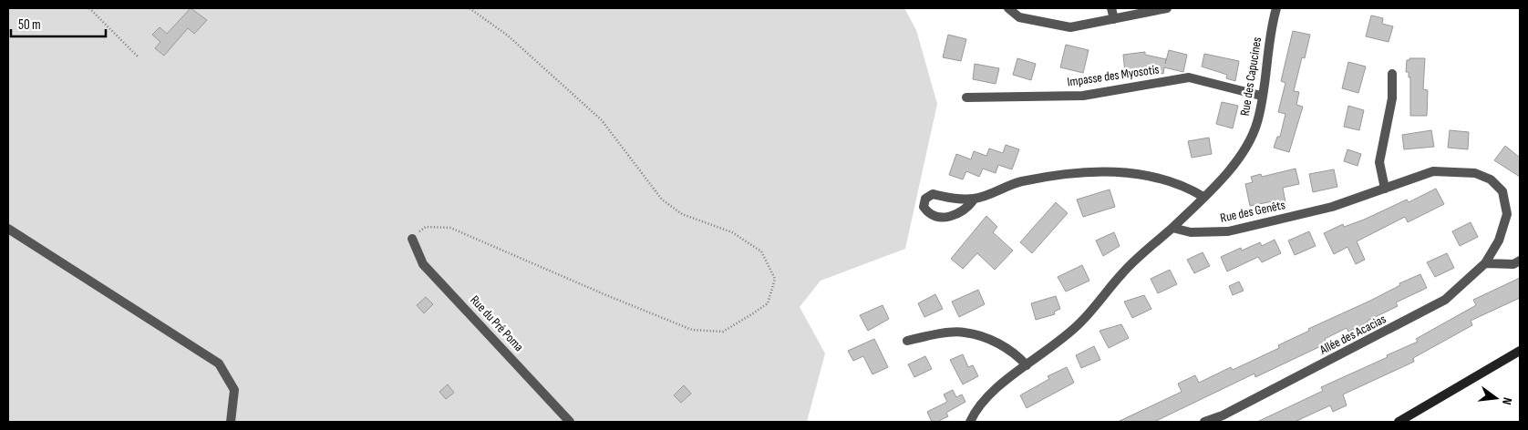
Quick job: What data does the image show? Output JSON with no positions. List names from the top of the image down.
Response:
{
  "streets": {
    "street": [
      "Impasse des Myosotis",
      "Rue des Capucines",
      "Rue des Genêts",
      "Rue du Pré Poma",
      "Allée des Acacias"
    ]
  },
  "crossings": [
    ["Impasse des Myosotis", "Rue des Capucines"],
    ["Rue des Capucines", "Rue des Genêts"],
    ["Rue des Genêts", "Allée des Acacias"]
  ],
  "scale_bar": "50 m",
  "north": "right"
}
